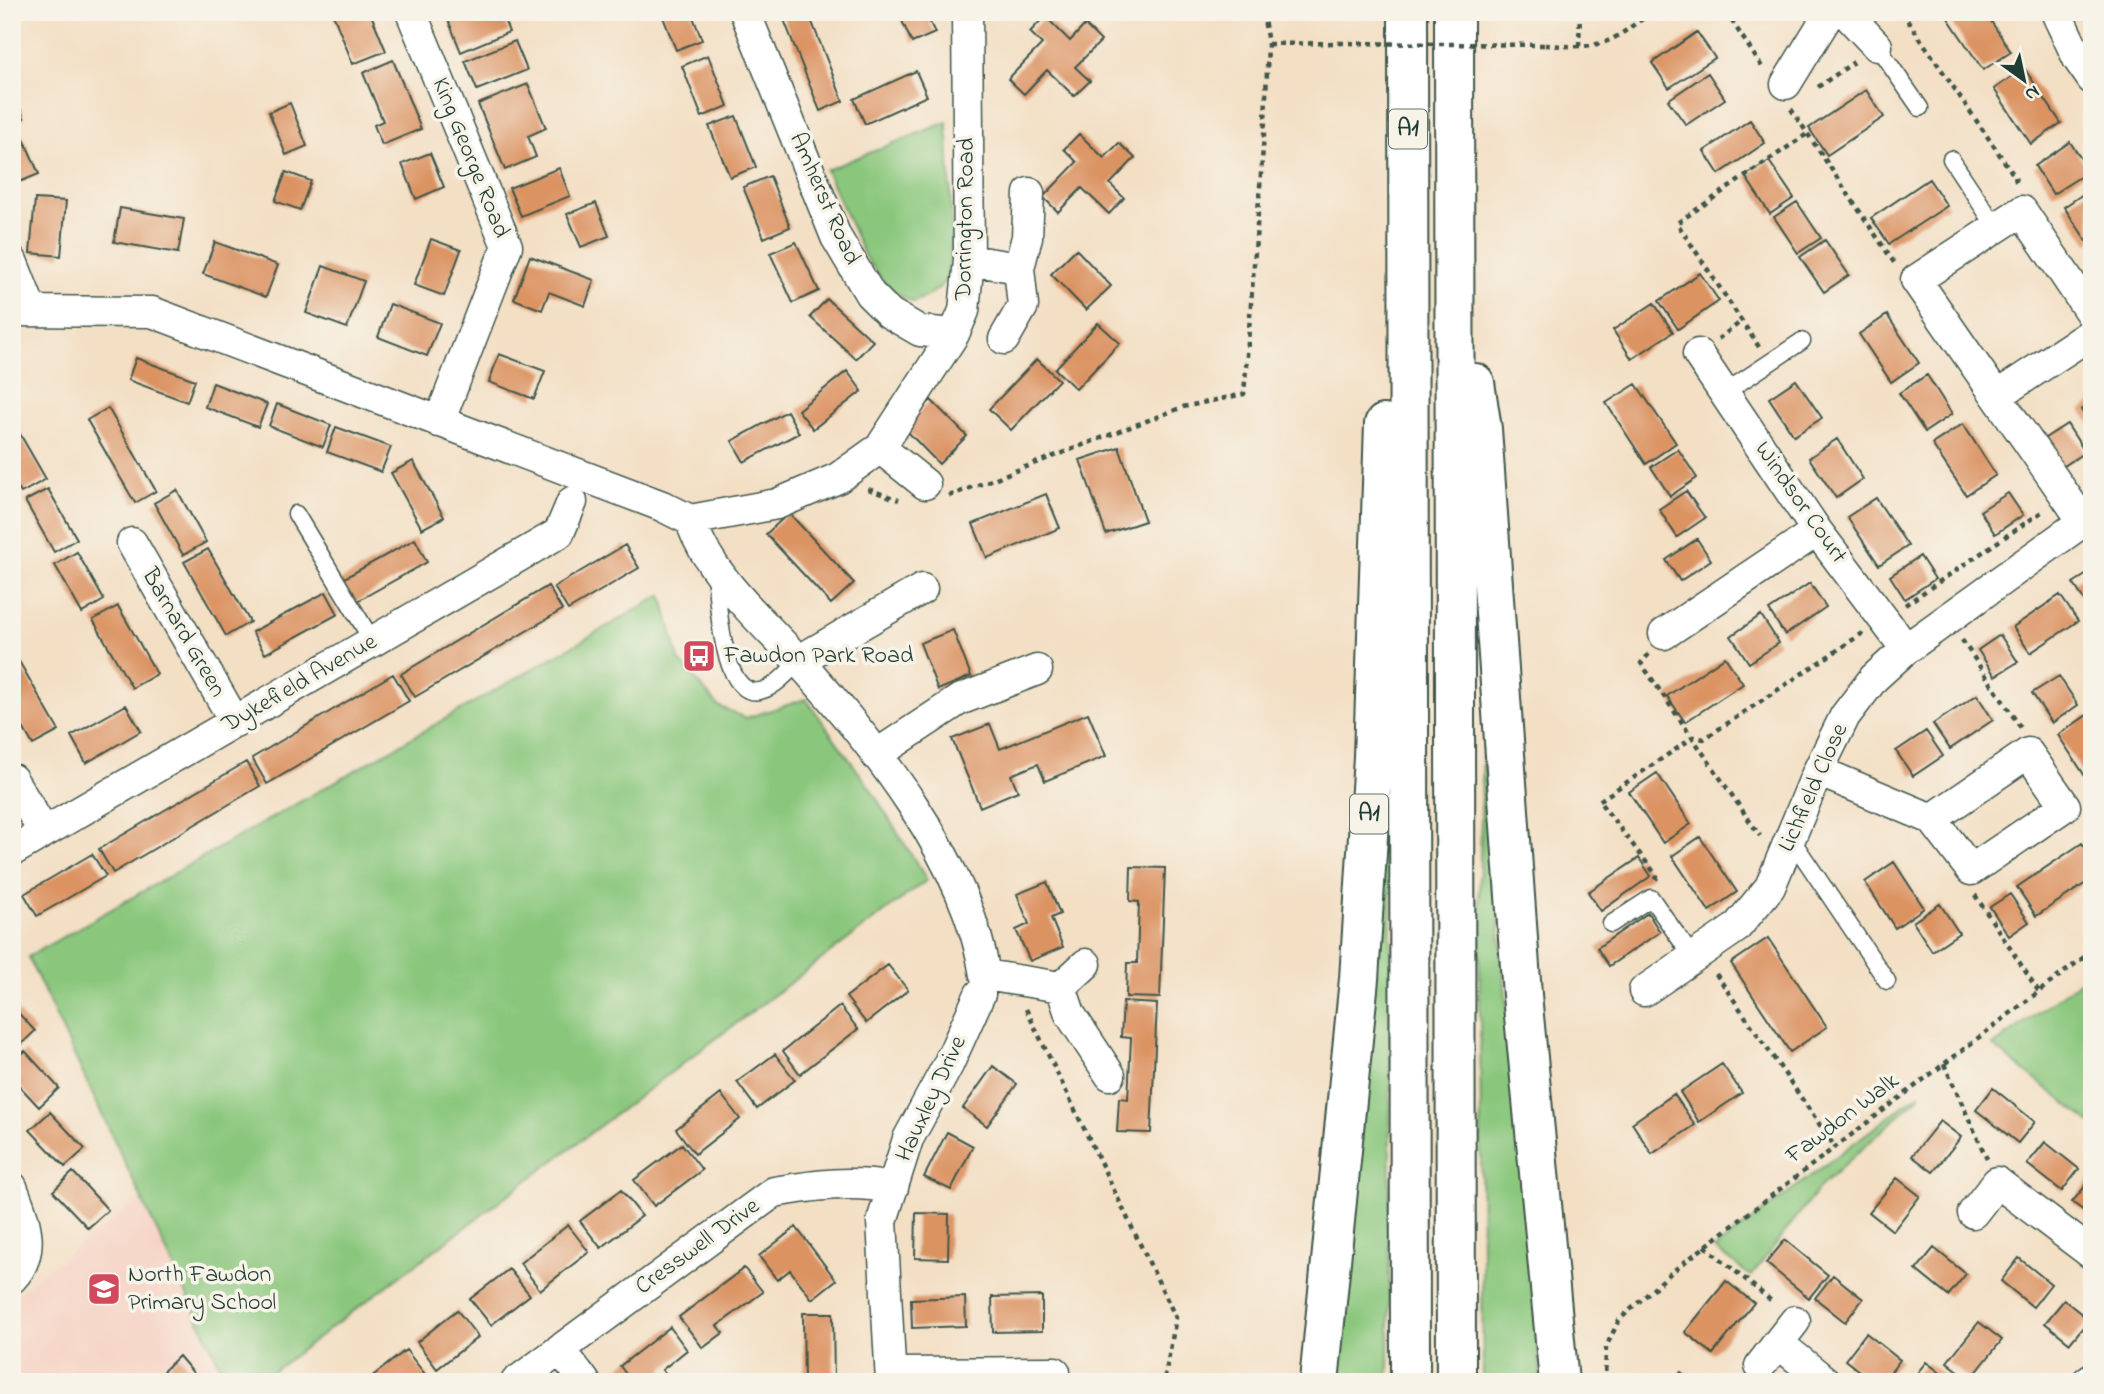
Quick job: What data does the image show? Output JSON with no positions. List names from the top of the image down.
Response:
{
  "streets": {
    "highway": ["A1"],
    "street": [
      "King George Road",
      "Amherst Road",
      "Dorrington Road",
      "Windsor Court",
      "Barnard Green",
      "Dykefield Avenue",
      "Lichfield Close",
      "Hauxley Drive",
      "Cresswell Drive"
    ],
    "path": ["Fawdon Walk"]
  },
  "crossings": [
    ["Amherst Road", "Dorrington Road"],
    ["Windsor Court", "Lichfield Close"],
    ["Barnard Green", "Dykefield Avenue"],
    ["Hauxley Drive", "Cresswell Drive"]
  ],
  "places": {
    "bus stop": ["Fawdon Park Road"],
    "school or university": ["North Fawdon Primary School"]
  },
  "north": "bottom right"
}
